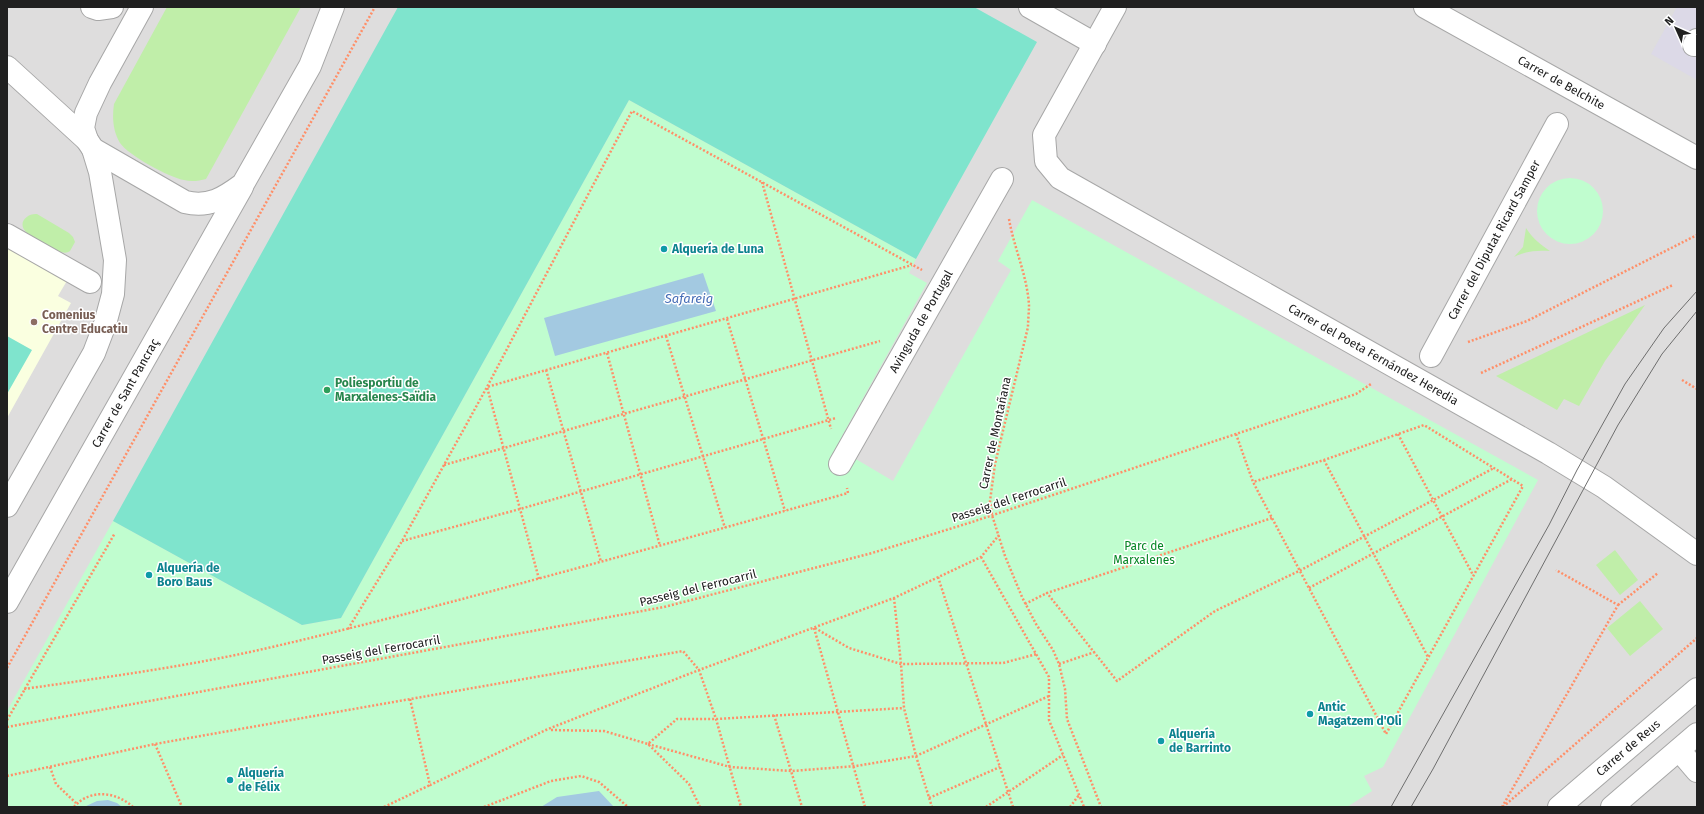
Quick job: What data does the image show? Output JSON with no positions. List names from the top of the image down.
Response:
{
  "streets": {
    "street": [
      "Carrer de Belchite",
      "Carrer del Diputat Ricard Samper",
      "Avinguda de Portugal",
      "Carrer del Poeta Fernández Heredia",
      "Carrer de Sant Pancraç",
      "Carrer de Reus"
    ],
    "path": ["Carrer de Montañana", "Passeig del Ferrocarril"]
  },
  "crossings": [
    ["Carrer de Montañana", "Passeig del Ferrocarril"]
  ],
  "water": ["Safareig"],
  "parks": ["Parc de Marxalenes"],
  "places": [
    "Alquería de Luna",
    "Comenius Centre Educatiu",
    "Poliesportiu de Marxalenes-Saïdia",
    "Alquería de Boro Baus",
    "Antic Magatzem d'Oli",
    "Alquería de Barrinto",
    "Alquería de Félix"
  ],
  "north": "top left"
}
